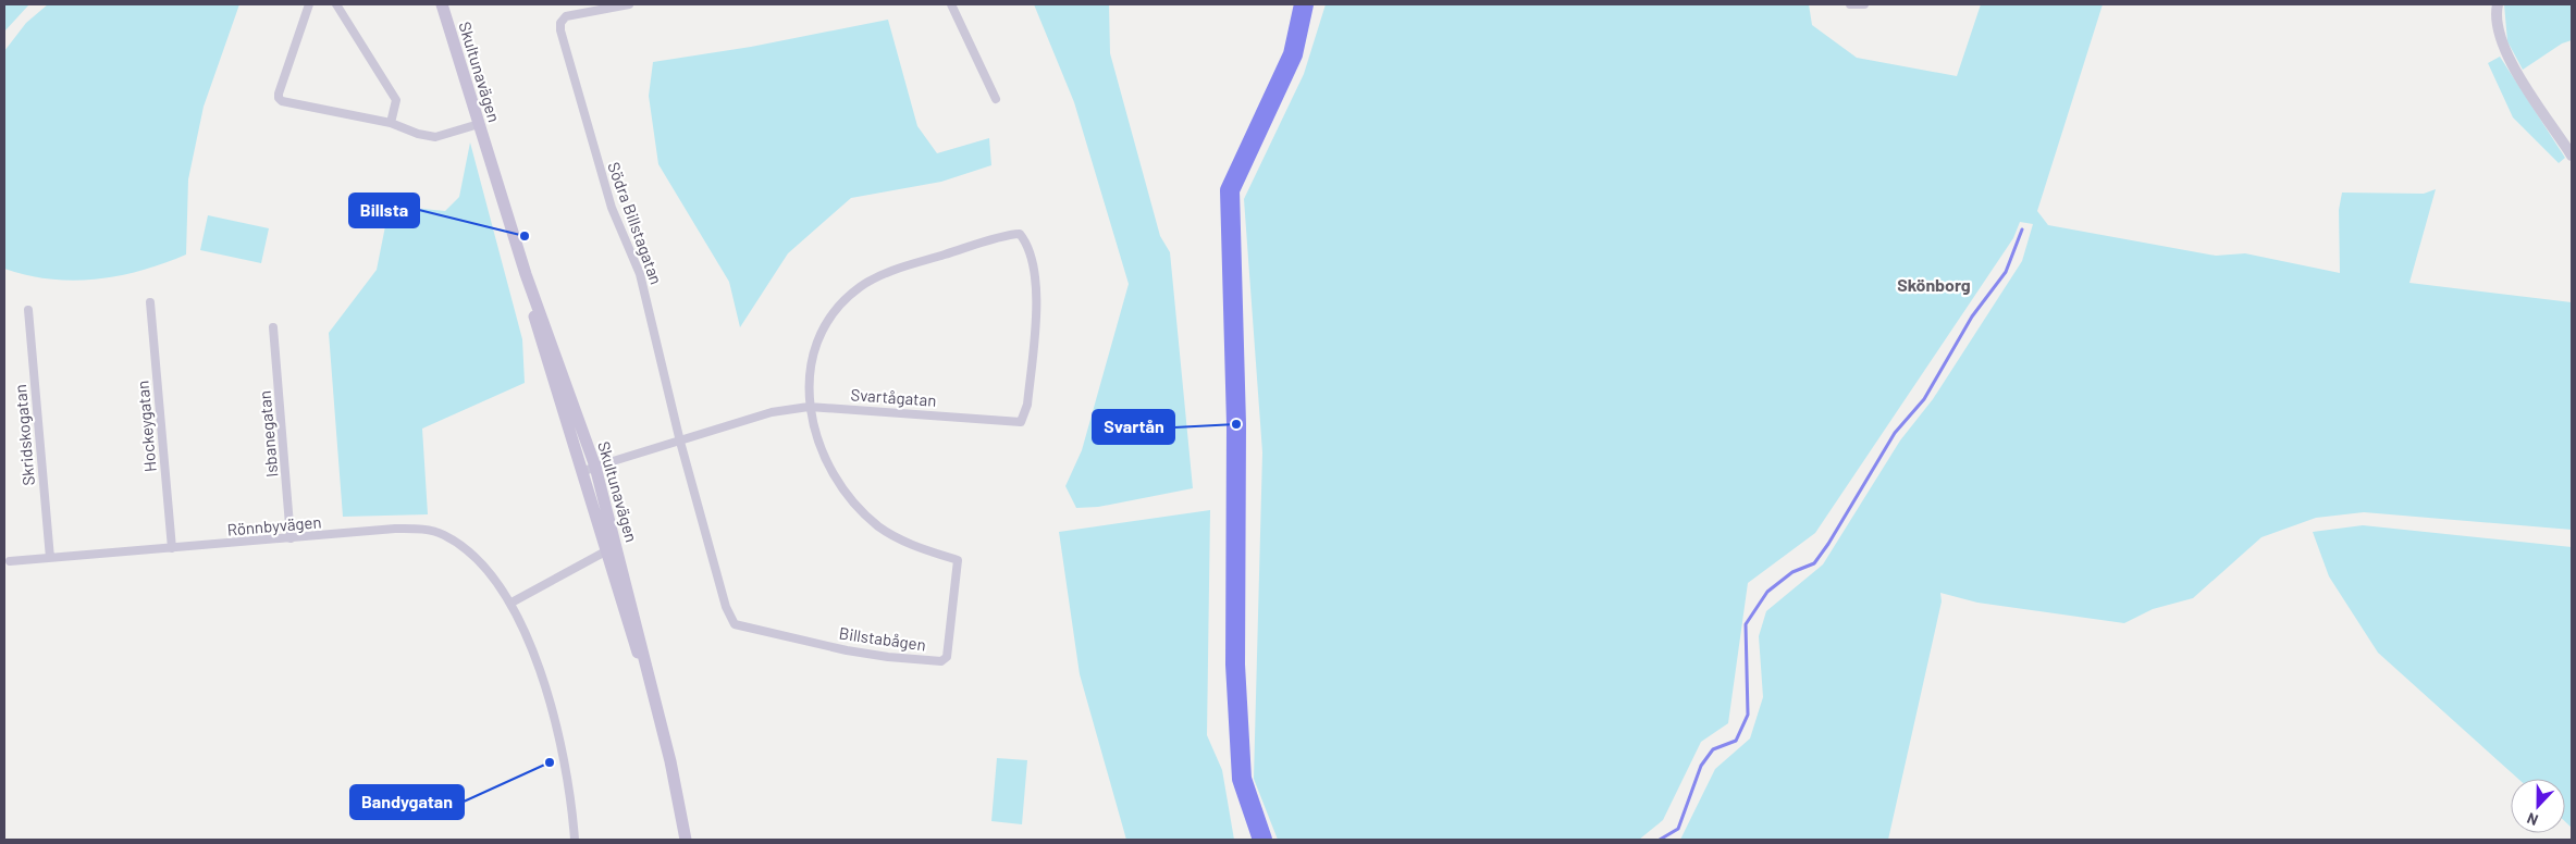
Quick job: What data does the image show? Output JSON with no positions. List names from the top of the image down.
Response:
{
  "streets": {
    "main road": ["Skultunavägen"],
    "street": [
      "Södra Billstagatan",
      "Svartågatan",
      "Hockeygatan",
      "Isbanegatan",
      "Skridskogatan",
      "Rönnbyvägen",
      "Billstabågen"
    ]
  },
  "crossings": [
    ["Skultunavägen", "Svartågatan"],
    ["Södra Billstagatan", "Svartågatan"],
    ["Södra Billstagatan", "Billstabågen"],
    ["Svartågatan", "Billstabågen"],
    ["Hockeygatan", "Rönnbyvägen"],
    ["Isbanegatan", "Rönnbyvägen"],
    ["Skridskogatan", "Rönnbyvägen"]
  ],
  "districts": ["Skönborg"],
  "places": ["Billsta", "Svartån", "Bandygatan"],
  "north": "bottom"
}
